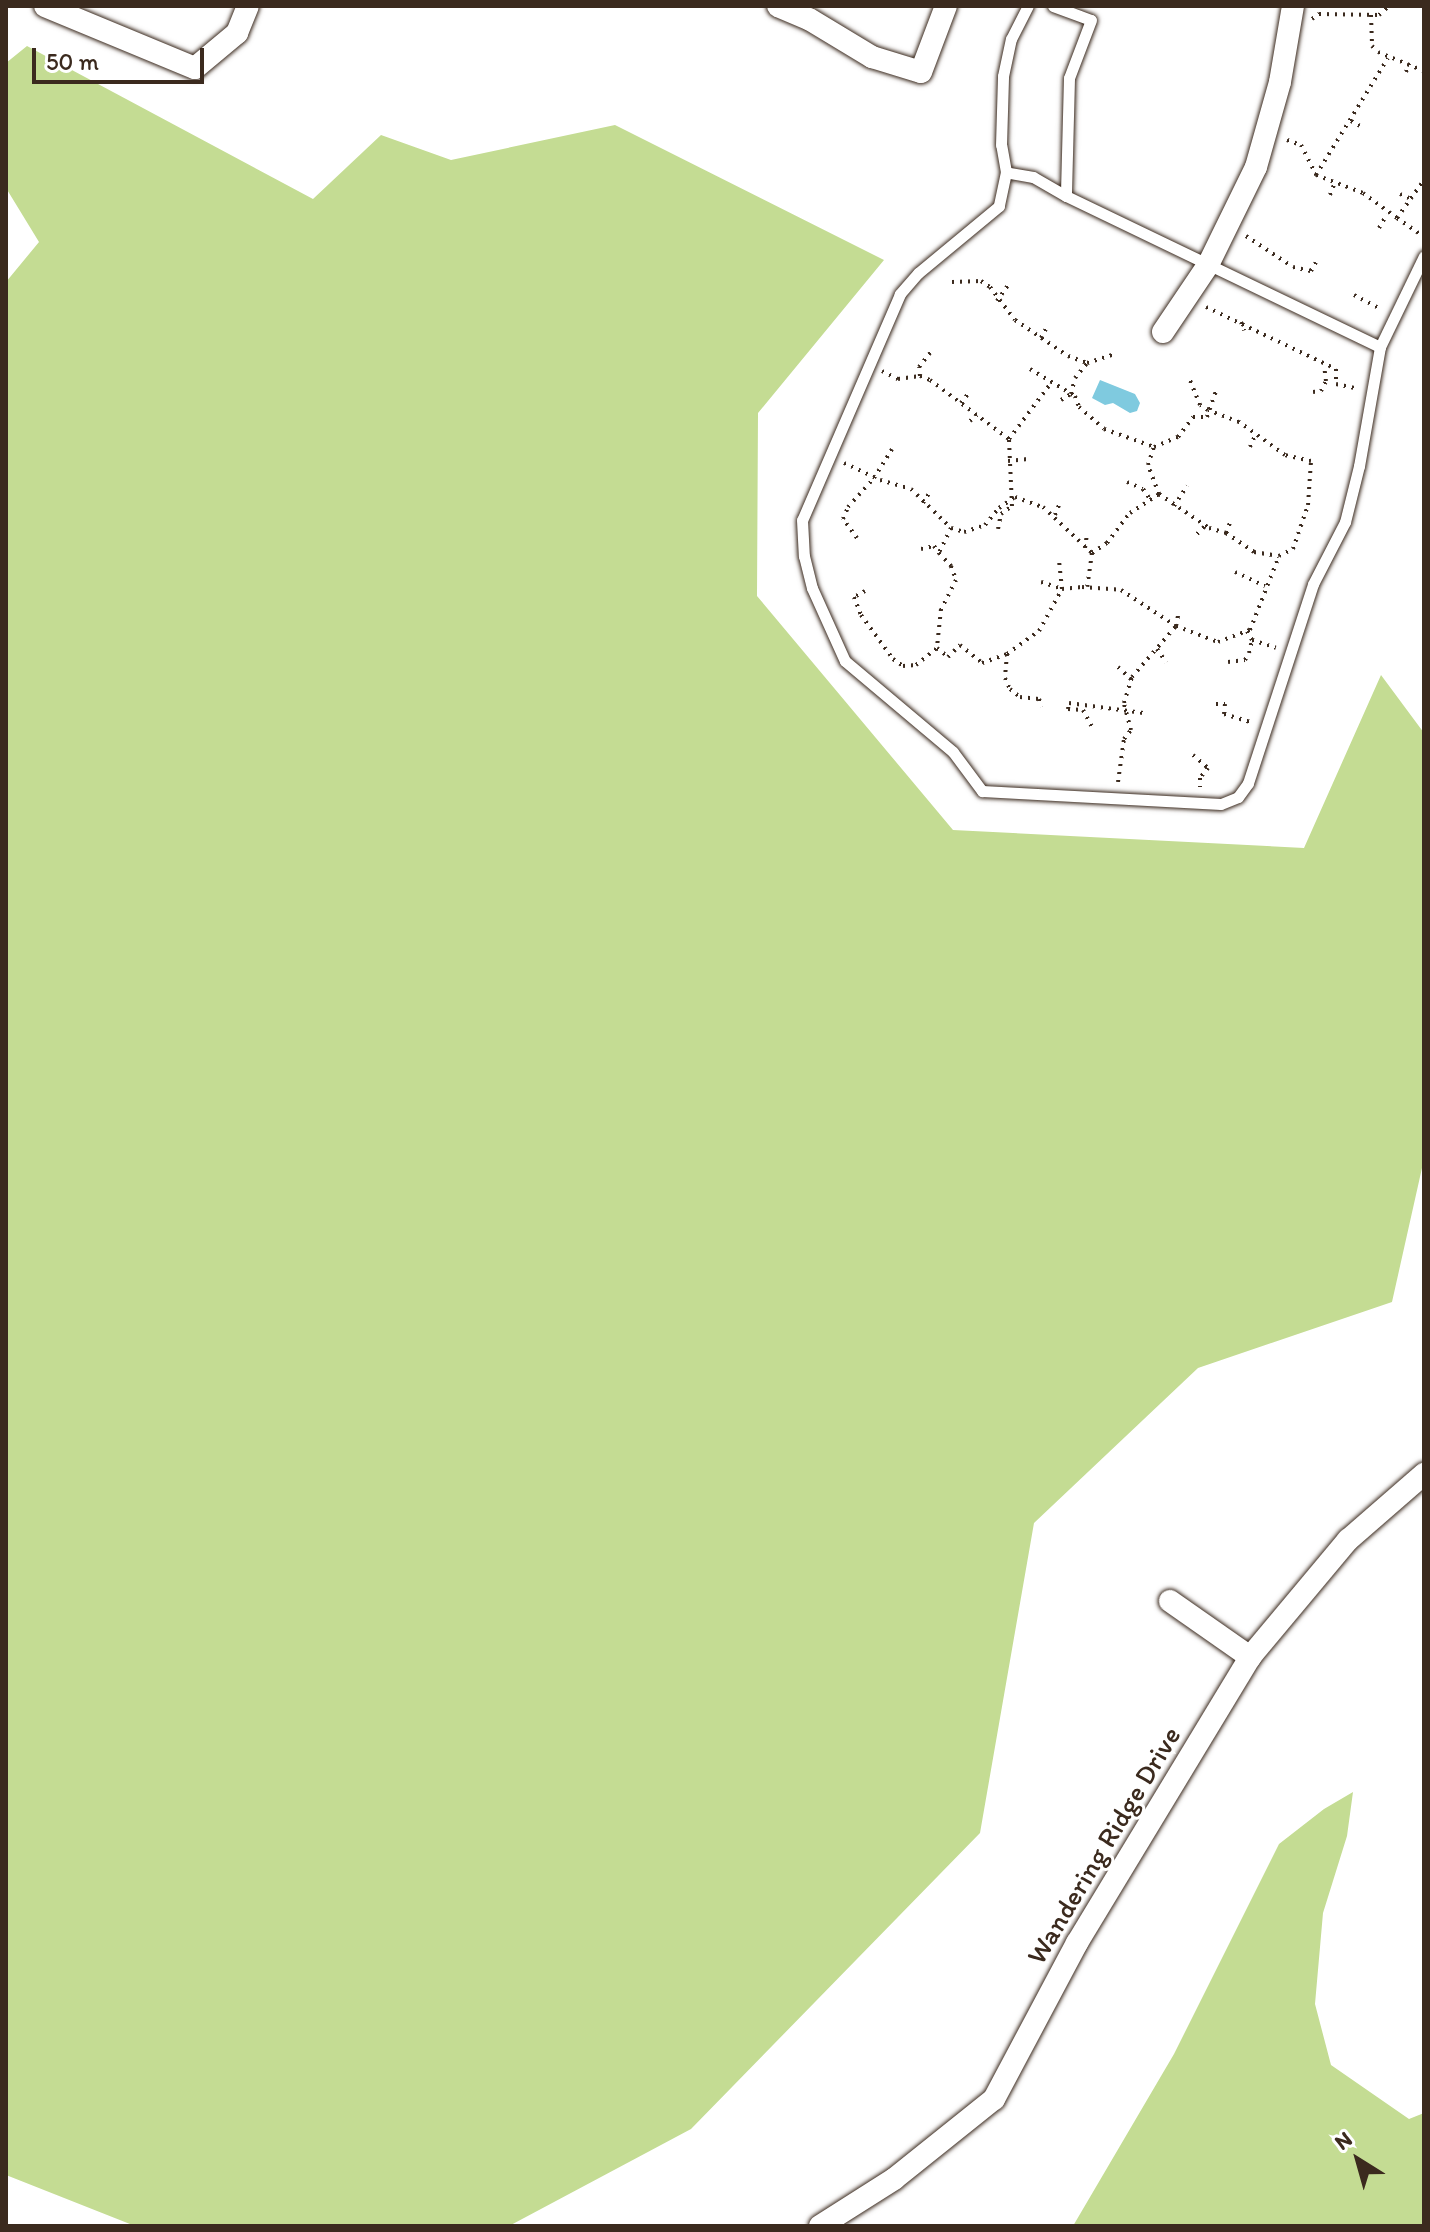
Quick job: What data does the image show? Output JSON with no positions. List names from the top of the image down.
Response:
{
  "streets": {
    "street": ["Wandering Ridge Drive"]
  },
  "scale_bar": "50 m",
  "north": "top left"
}
